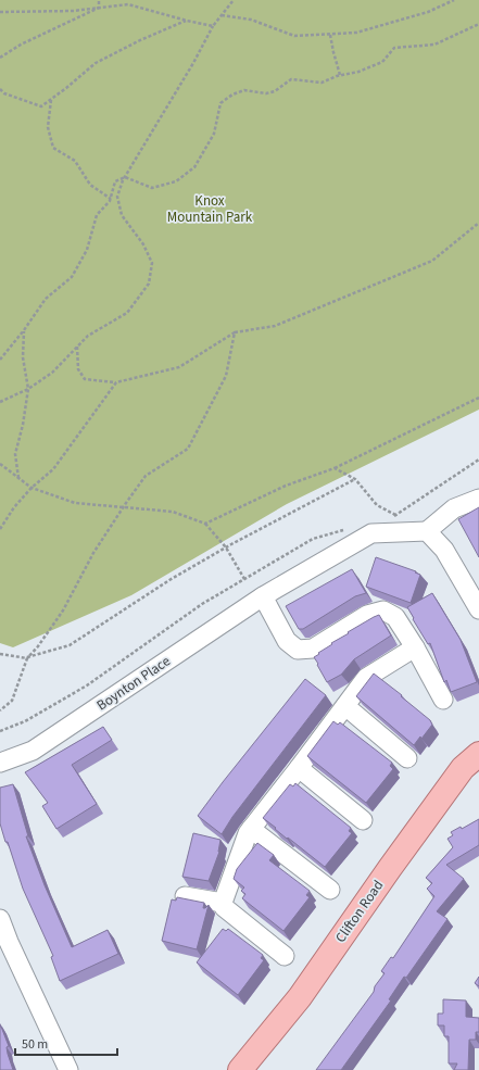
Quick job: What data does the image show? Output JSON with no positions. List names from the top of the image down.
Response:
{
  "streets": {
    "main road": ["Clifton Road"],
    "street": ["Boynton Place"]
  },
  "parks": ["Knox Mountain Park"],
  "scale_bar": "50 m"
}
